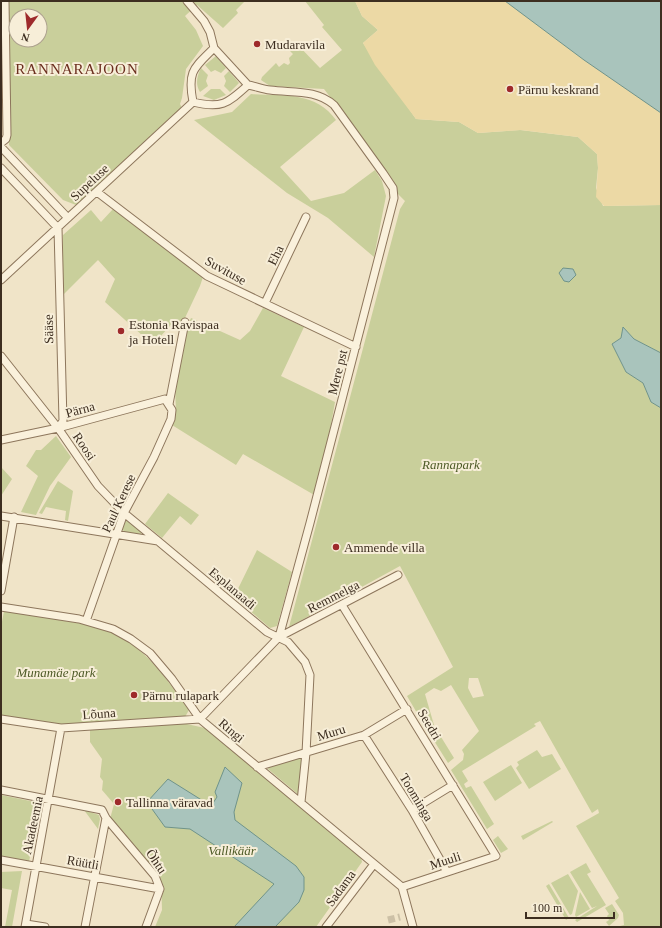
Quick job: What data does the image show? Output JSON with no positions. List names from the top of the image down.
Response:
{
  "streets": {
    "street": [
      "Supeluse",
      "Eha",
      "Suvituse",
      "Sääse",
      "Mere pst",
      "Pärna",
      "Roosi",
      "Paul Kerese",
      "Esplanaadi",
      "Remmelga",
      "Lõuna",
      "Seedri",
      "Ringi",
      "Muru",
      "Toominga",
      "Akadeemia",
      "Muuli",
      "Õhtu",
      "Rüütli",
      "Sadama"
    ]
  },
  "crossings": [
    ["Supeluse", "Suvituse"],
    ["Supeluse", "Sääse"],
    ["Eha", "Suvituse"],
    ["Suvituse", "Mere pst"],
    ["Sääse", "Pärna"],
    ["Sääse", "Roosi"],
    ["Mere pst", "Esplanaadi"],
    ["Mere pst", "Remmelga"],
    ["Mere pst", "Lõuna"],
    ["Mere pst", "Ringi"],
    ["Pärna", "Roosi"],
    ["Pärna", "Paul Kerese"],
    ["Roosi", "Paul Kerese"],
    ["Roosi", "Esplanaadi"],
    ["Paul Kerese", "Ringi"],
    ["Esplanaadi", "Remmelga"],
    ["Esplanaadi", "Ringi"],
    ["Esplanaadi", "Muru"],
    ["Remmelga", "Seedri"],
    ["Lõuna", "Ringi"],
    ["Lõuna", "Akadeemia"],
    ["Seedri", "Muru"],
    ["Seedri", "Muuli"],
    ["Ringi", "Muru"],
    ["Ringi", "Muuli"],
    ["Ringi", "Sadama"],
    ["Muru", "Toominga"],
    ["Toominga", "Muuli"],
    ["Akadeemia", "Õhtu"],
    ["Akadeemia", "Rüütli"],
    ["Õhtu", "Rüütli"]
  ],
  "districts": ["RANNARAJOON"],
  "parks": ["Rannapark", "Munamäe park", "Vallikäär"],
  "places": [
    "Mudaravila",
    "Pärnu keskrand",
    "Estonia Ravispaa ja Hotell",
    "Ammende villa",
    "Pärnu rulapark",
    "Tallinna väravad"
  ],
  "scale_bar": "100 m",
  "north": "bottom"
}
